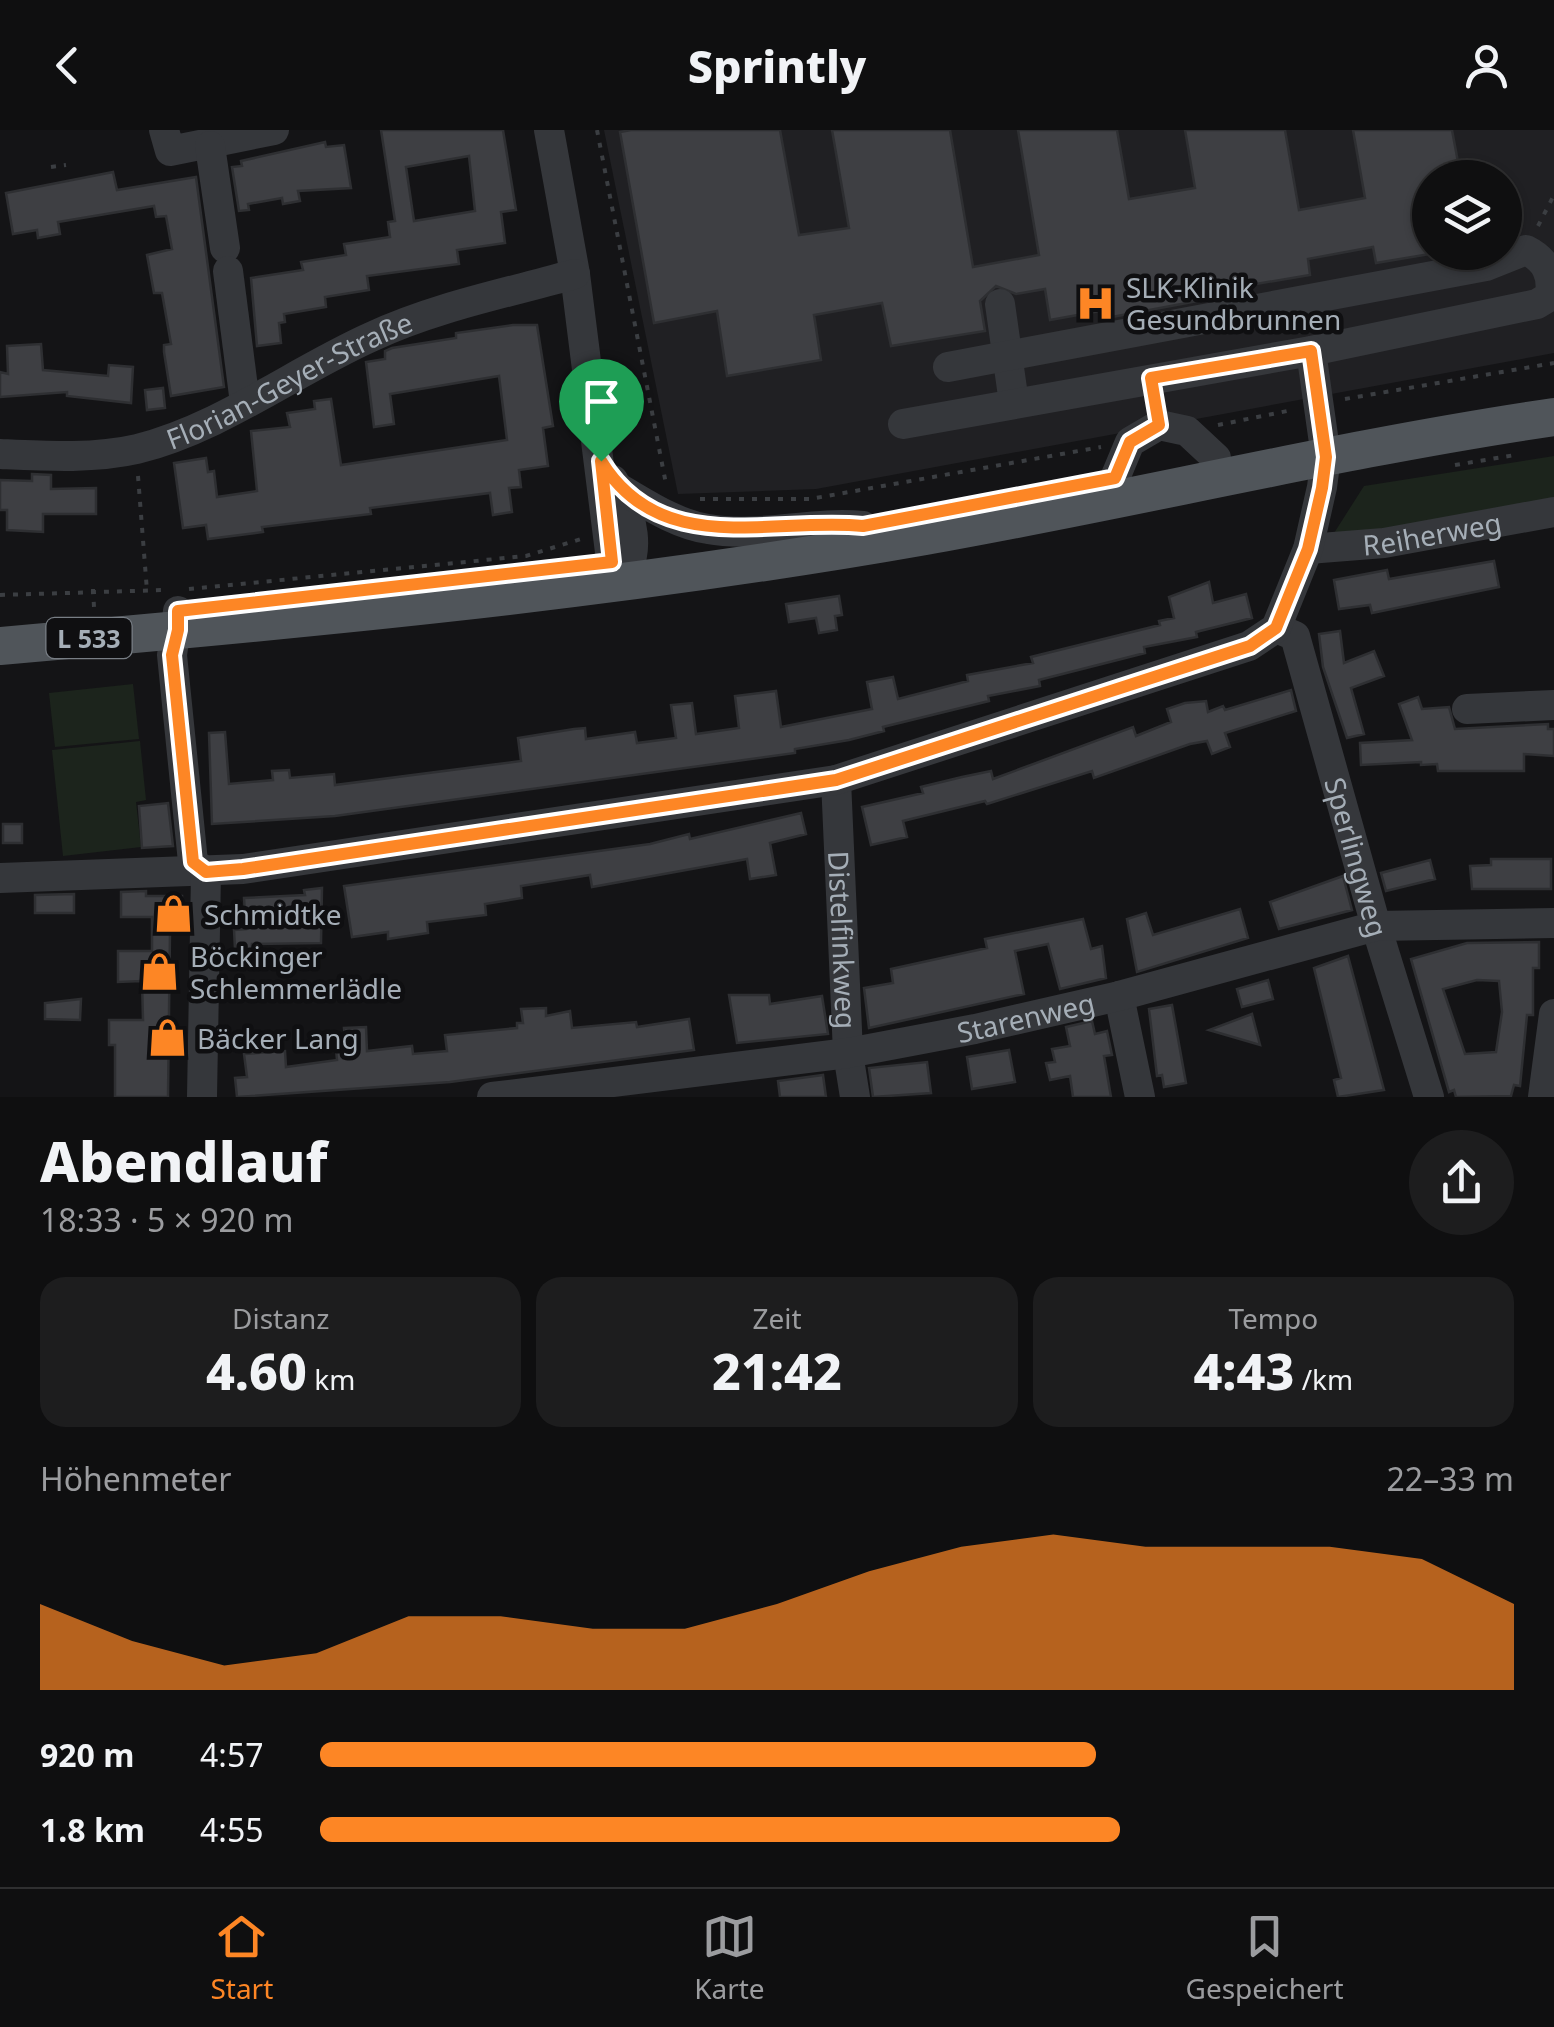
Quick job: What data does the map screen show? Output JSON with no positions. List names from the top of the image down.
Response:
{
  "streets": {
    "main road": ["L 533"],
    "street": [
      "Florian-Geyer-Straße",
      "Reiherweg",
      "Sperlingweg",
      "Distelfinkweg",
      "Starenweg"
    ]
  },
  "crossings": [
    ["Sperlingweg", "Starenweg"],
    ["Distelfinkweg", "Starenweg"]
  ],
  "places": {
    "hospital": ["SLK-Klinik Gesundbrunnen"],
    "shop": ["Schmidtke", "Böckinger Schlemmerlädle", "Bäcker Lang"]
  },
  "page": {
    "header": "Sprintly",
    "heading": ["Abendlauf", "18:33 · 5 × 920 m"],
    "stats": [
      ["Distanz", "4.60 km"],
      ["Zeit", "21:42"],
      ["Tempo", "4:43 /km"]
    ],
    "chart": ["Höhenmeter", "22–33 m"],
    "list": [
      {
        "name": "920 m",
        "note": "4:57"
      },
      {
        "name": "1.8 km",
        "note": "4:55"
      }
    ],
    "tabs": ["Start", "Karte", "Gespeichert"]
  }
}
